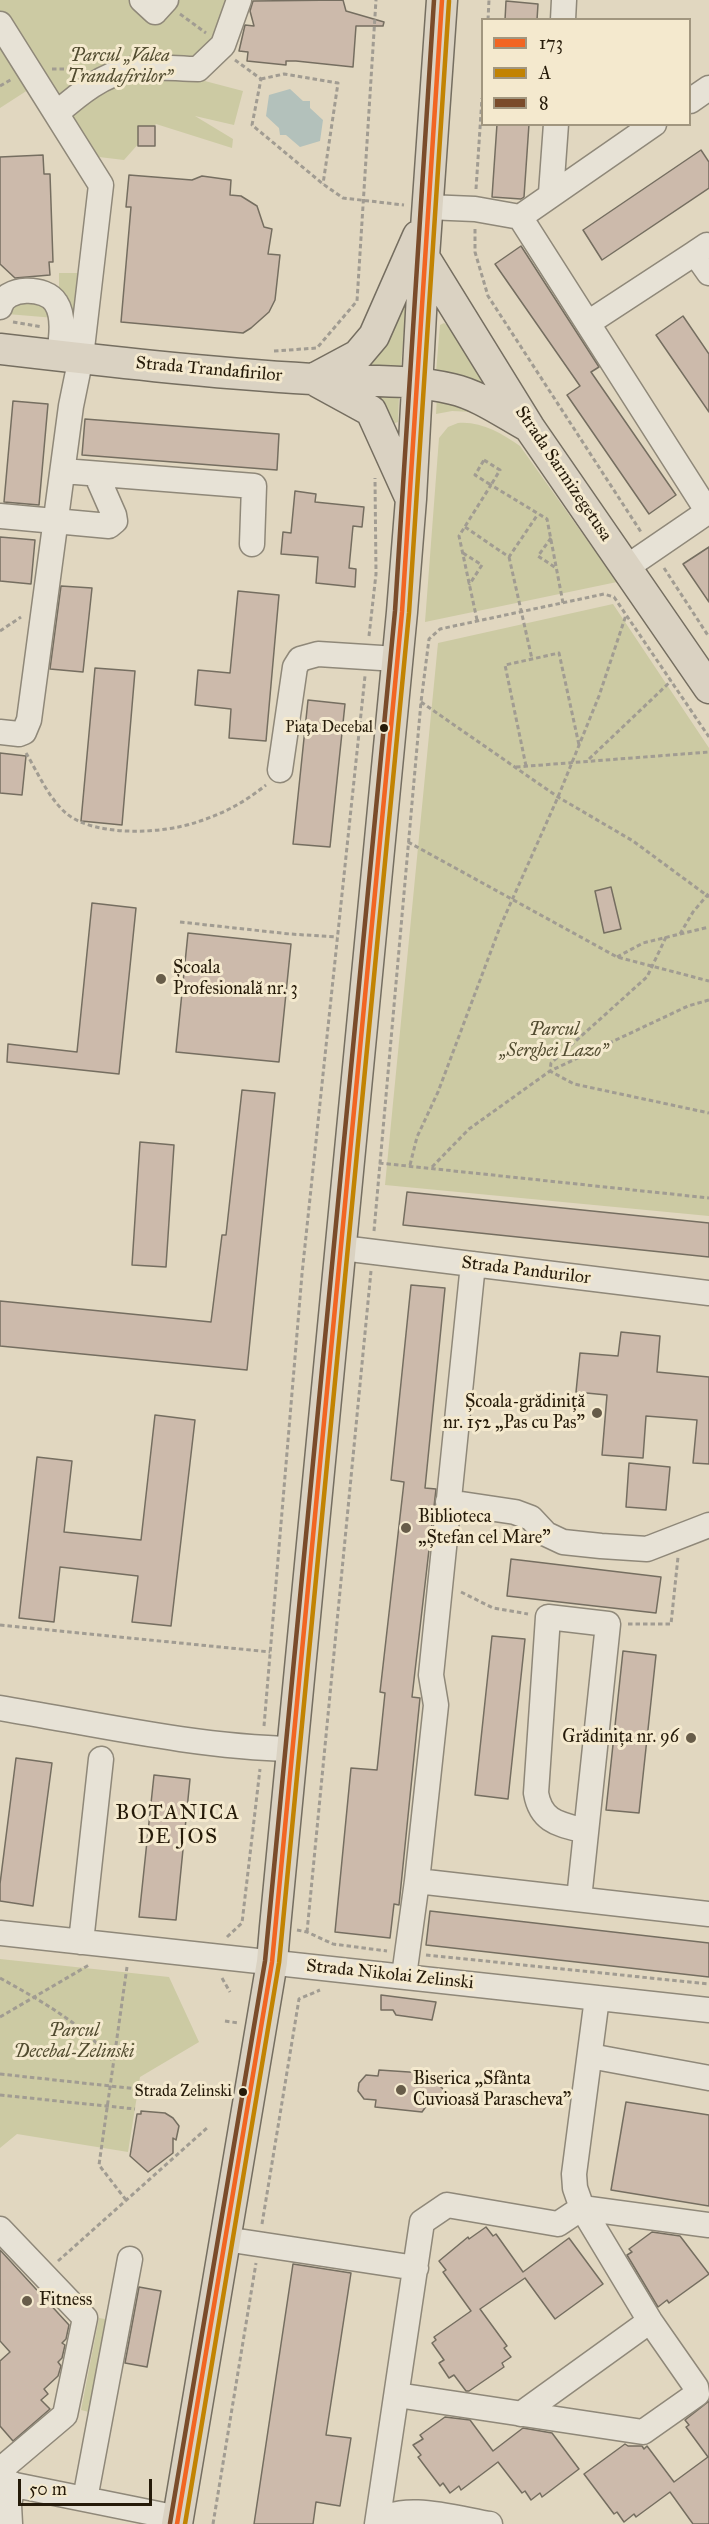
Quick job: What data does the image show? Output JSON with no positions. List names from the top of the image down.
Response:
{
  "streets": {
    "main road": ["Strada Trandafirilor", "Strada Sarmizegetusa"],
    "street": ["Strada Pandurilor", "Strada Nikolai Zelinski"]
  },
  "crossings": [
    ["Strada Trandafirilor", "Strada Sarmizegetusa"]
  ],
  "districts": ["BOTANICA DE JOS"],
  "parks": ["Parcul „Valea Trandafirilor”", "Parcul „Serghei Lazo”", "Parcul Decebal-Zelinski"],
  "places": [
    "Piața Decebal",
    "Școala Profesională nr. 3",
    "Școala-grădiniță nr. 152 „Pas cu Pas”",
    "Biblioteca „Ștefan cel Mare”",
    "Grădinița nr. 96",
    "Biserica „Sfânta Cuvioasă Parascheva”",
    "Strada Zelinski",
    "Fitness"
  ],
  "lines": ["transit line 173", "transit line 8", "transit line A"],
  "legend": ["173", "A", "8"],
  "scale_bar": "50 m"
}
